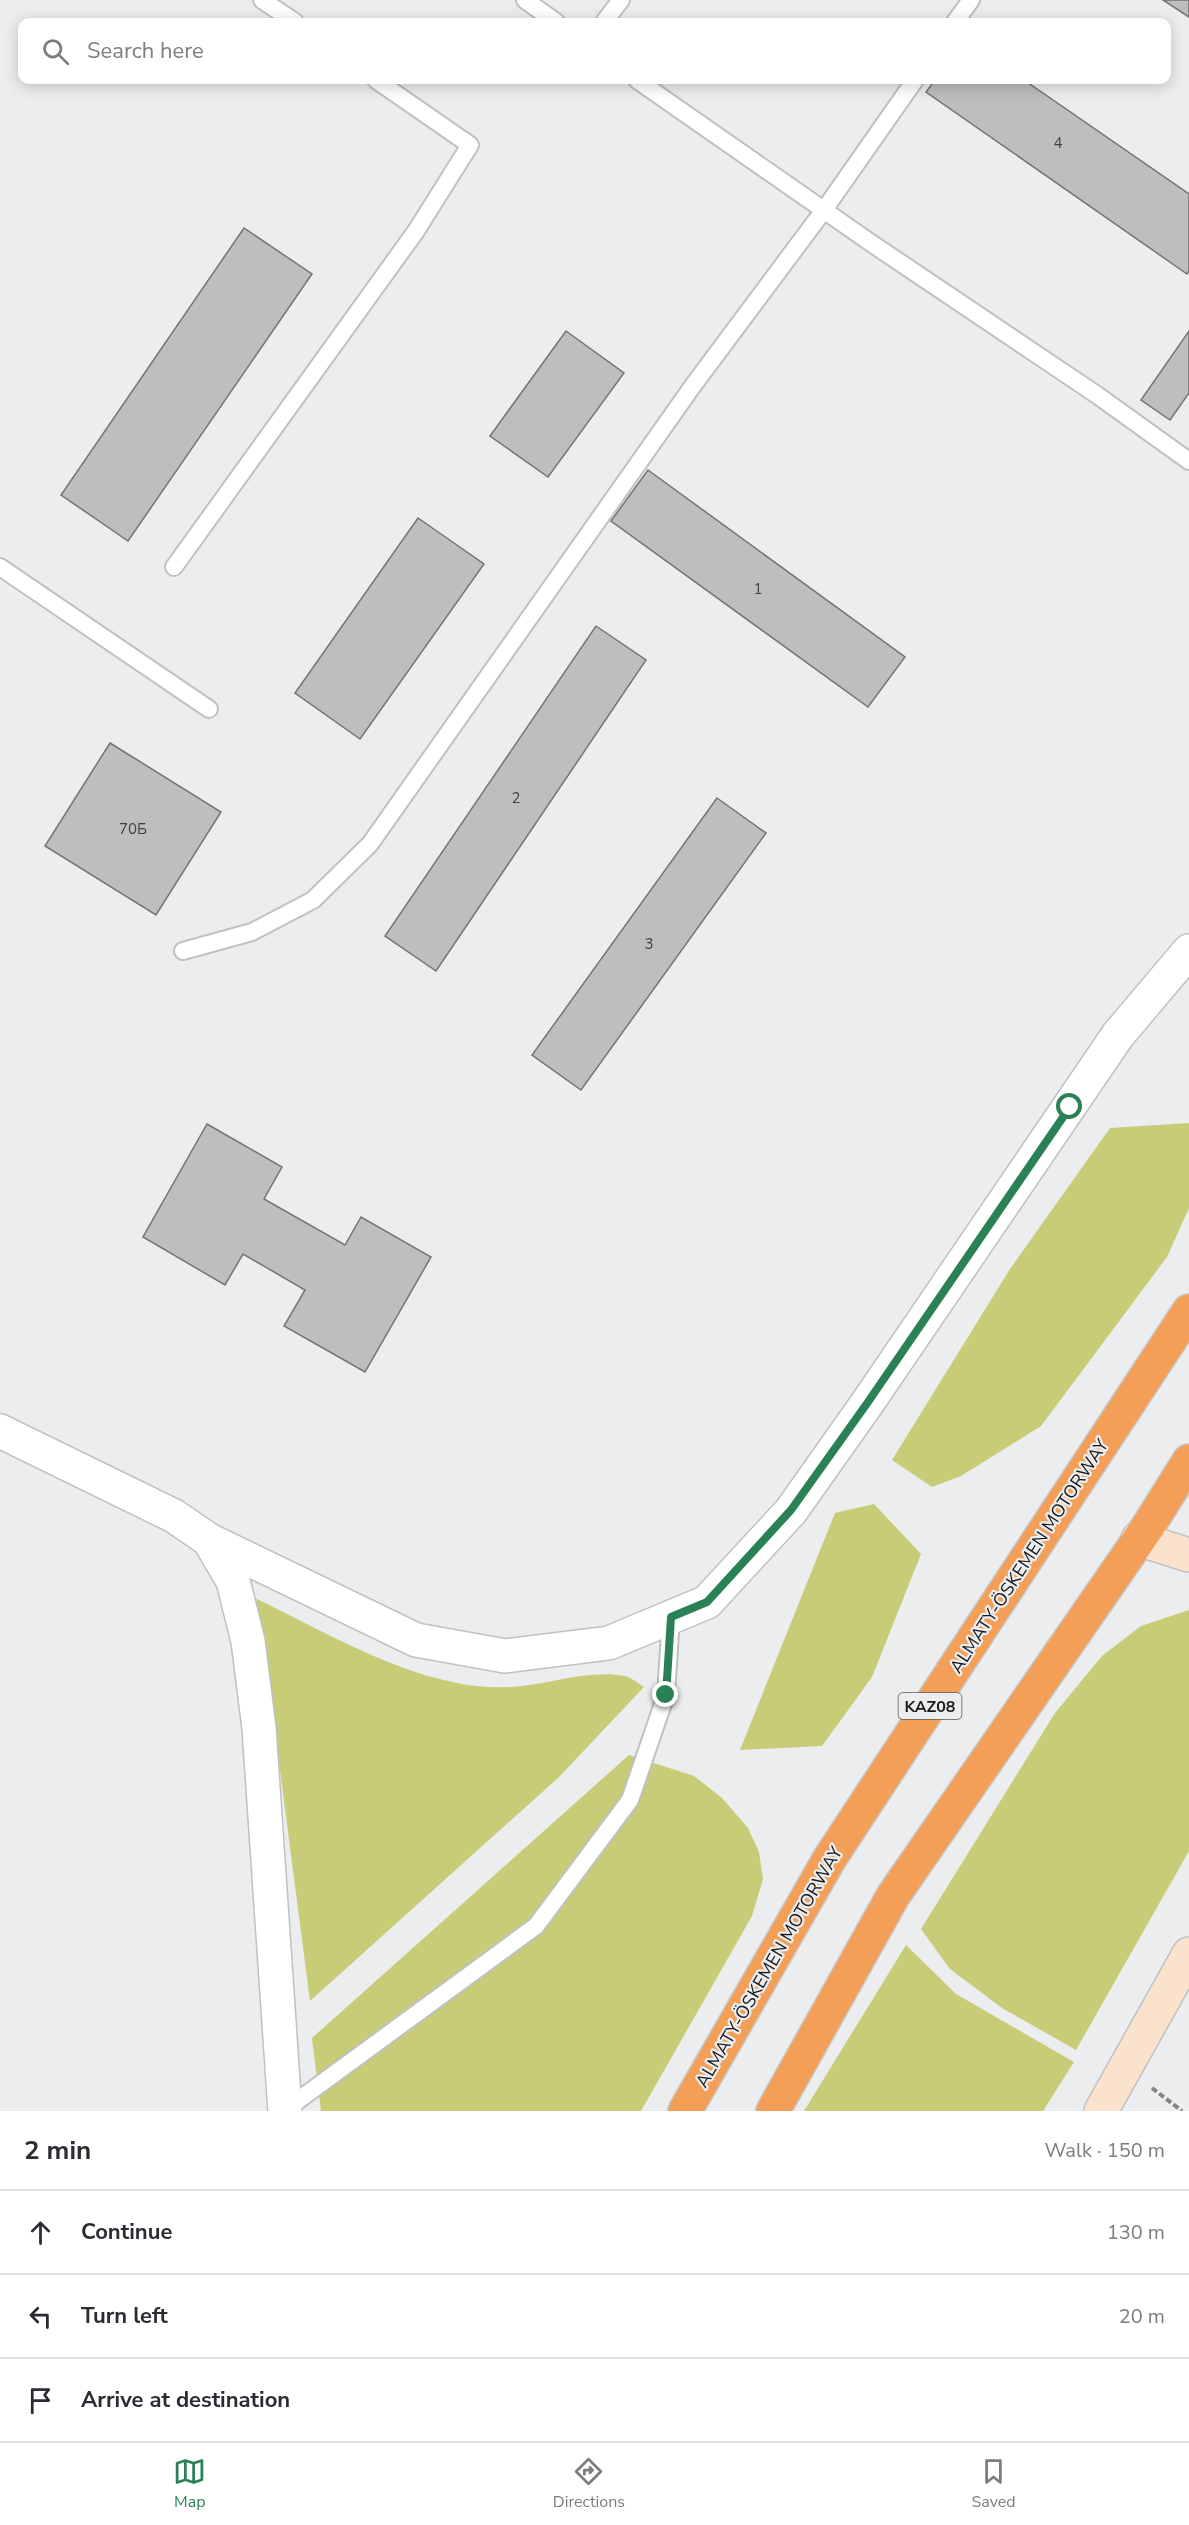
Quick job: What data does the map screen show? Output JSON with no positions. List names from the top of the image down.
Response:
{
  "streets": {
    "highway": ["ALMATY-ÖSKEMEN MOTORWAY", "KAZ08"]
  },
  "house_numbers": [
    "4",
    "1",
    "2",
    "70Б",
    "3"
  ],
  "page": {
    "search": "Search here",
    "heading": ["2 min", "Walk · 150 m"],
    "list": [
      ["Continue", "130 m"],
      ["Turn left", "20 m"],
      "Arrive at destination"
    ],
    "nav": ["Map", "Directions", "Saved"]
  }
}
